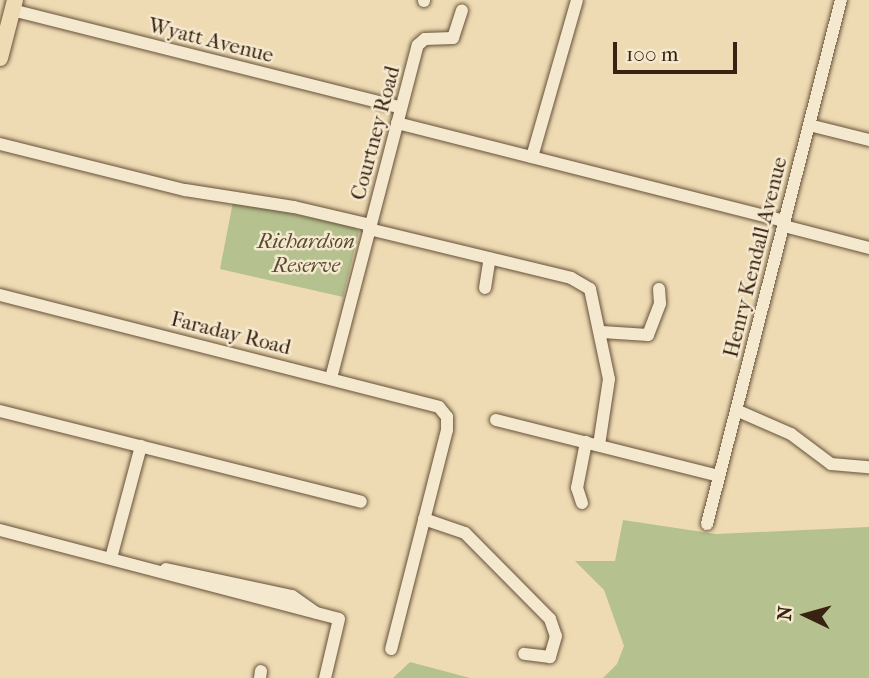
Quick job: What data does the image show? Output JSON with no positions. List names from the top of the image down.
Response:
{
  "streets": {
    "street": [
      "Wyatt Avenue",
      "Courtney Road",
      "Henry Kendall Avenue",
      "Faraday Road"
    ]
  },
  "crossings": [
    ["Wyatt Avenue", "Courtney Road"],
    ["Courtney Road", "Faraday Road"]
  ],
  "parks": ["Richardson Reserve"],
  "scale_bar": "100 m",
  "north": "left"
}
